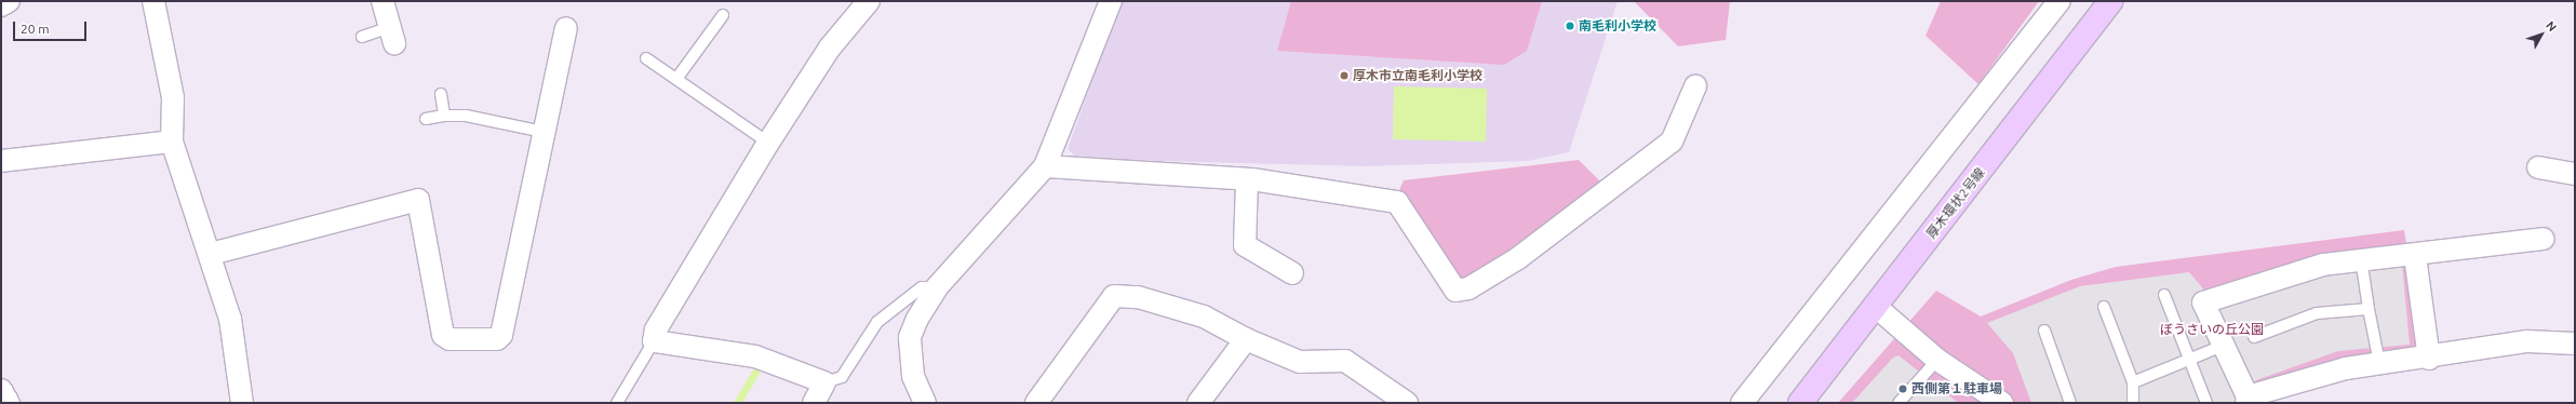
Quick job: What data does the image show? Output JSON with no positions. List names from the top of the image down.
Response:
{
  "streets": {
    "street": ["厚木環状2号線"]
  },
  "parks": ["ぼうさいの丘公園"],
  "places": ["南毛利小学校", "厚木市立南毛利小学校", "西側第１駐車場"],
  "scale_bar": "20 m",
  "north": "top right"
}
